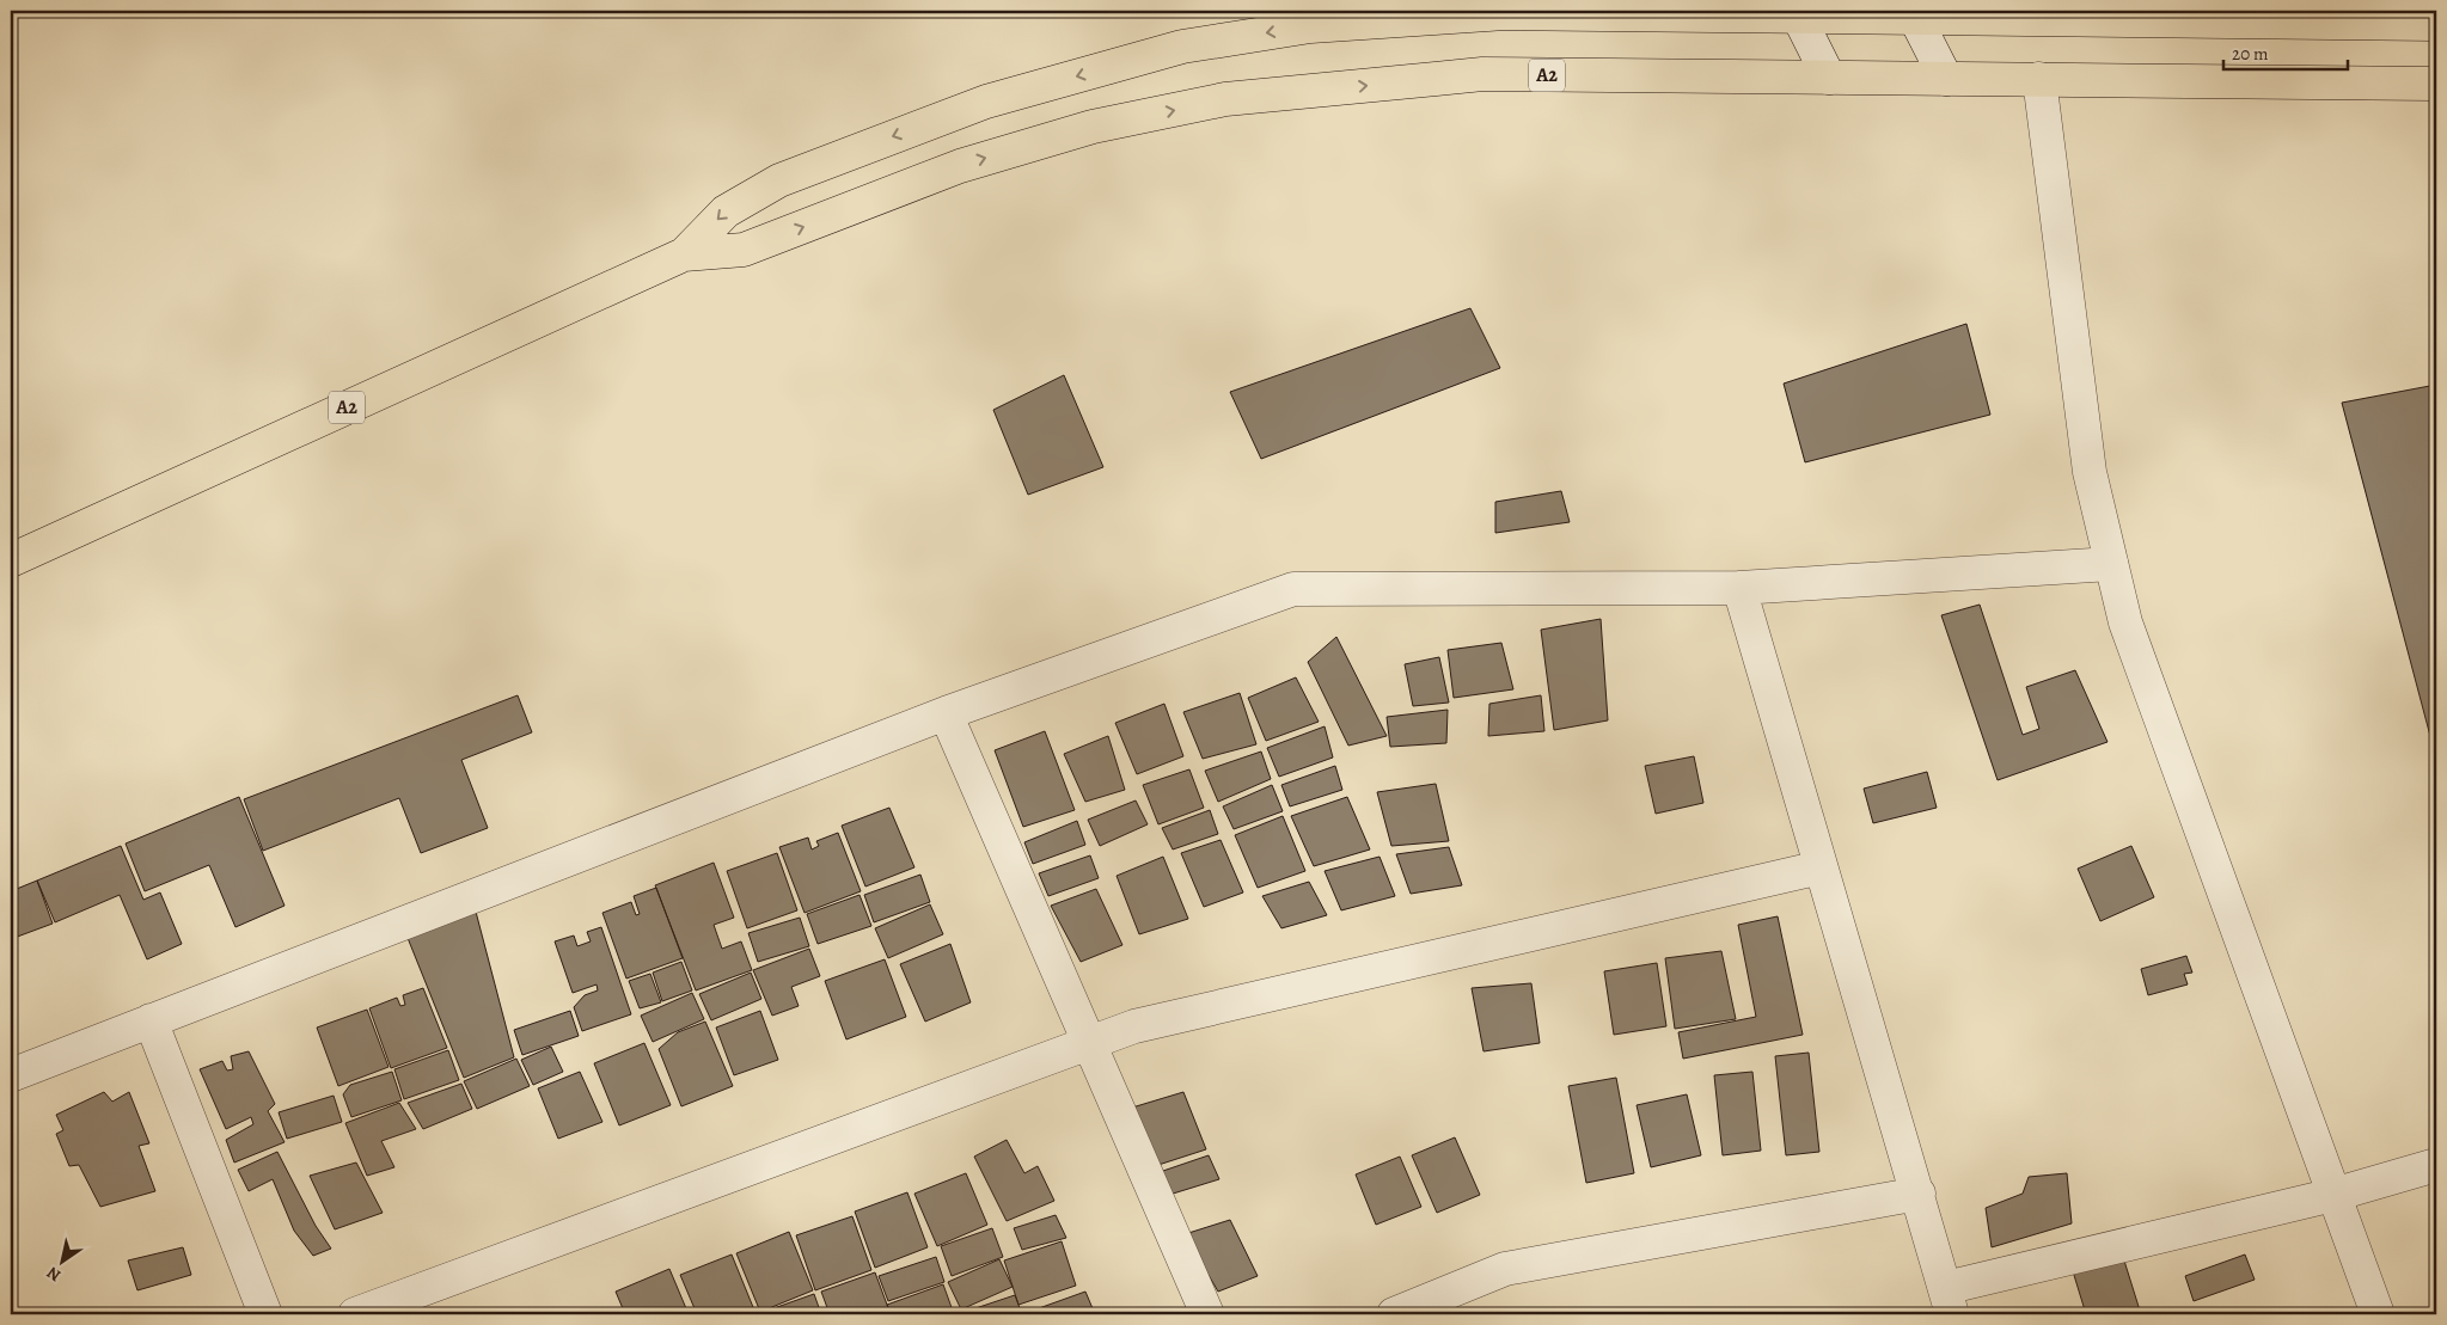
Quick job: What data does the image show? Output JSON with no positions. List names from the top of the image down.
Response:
{
  "streets": {
    "highway": ["A2"]
  },
  "scale_bar": "20 m",
  "north": "bottom left"
}
